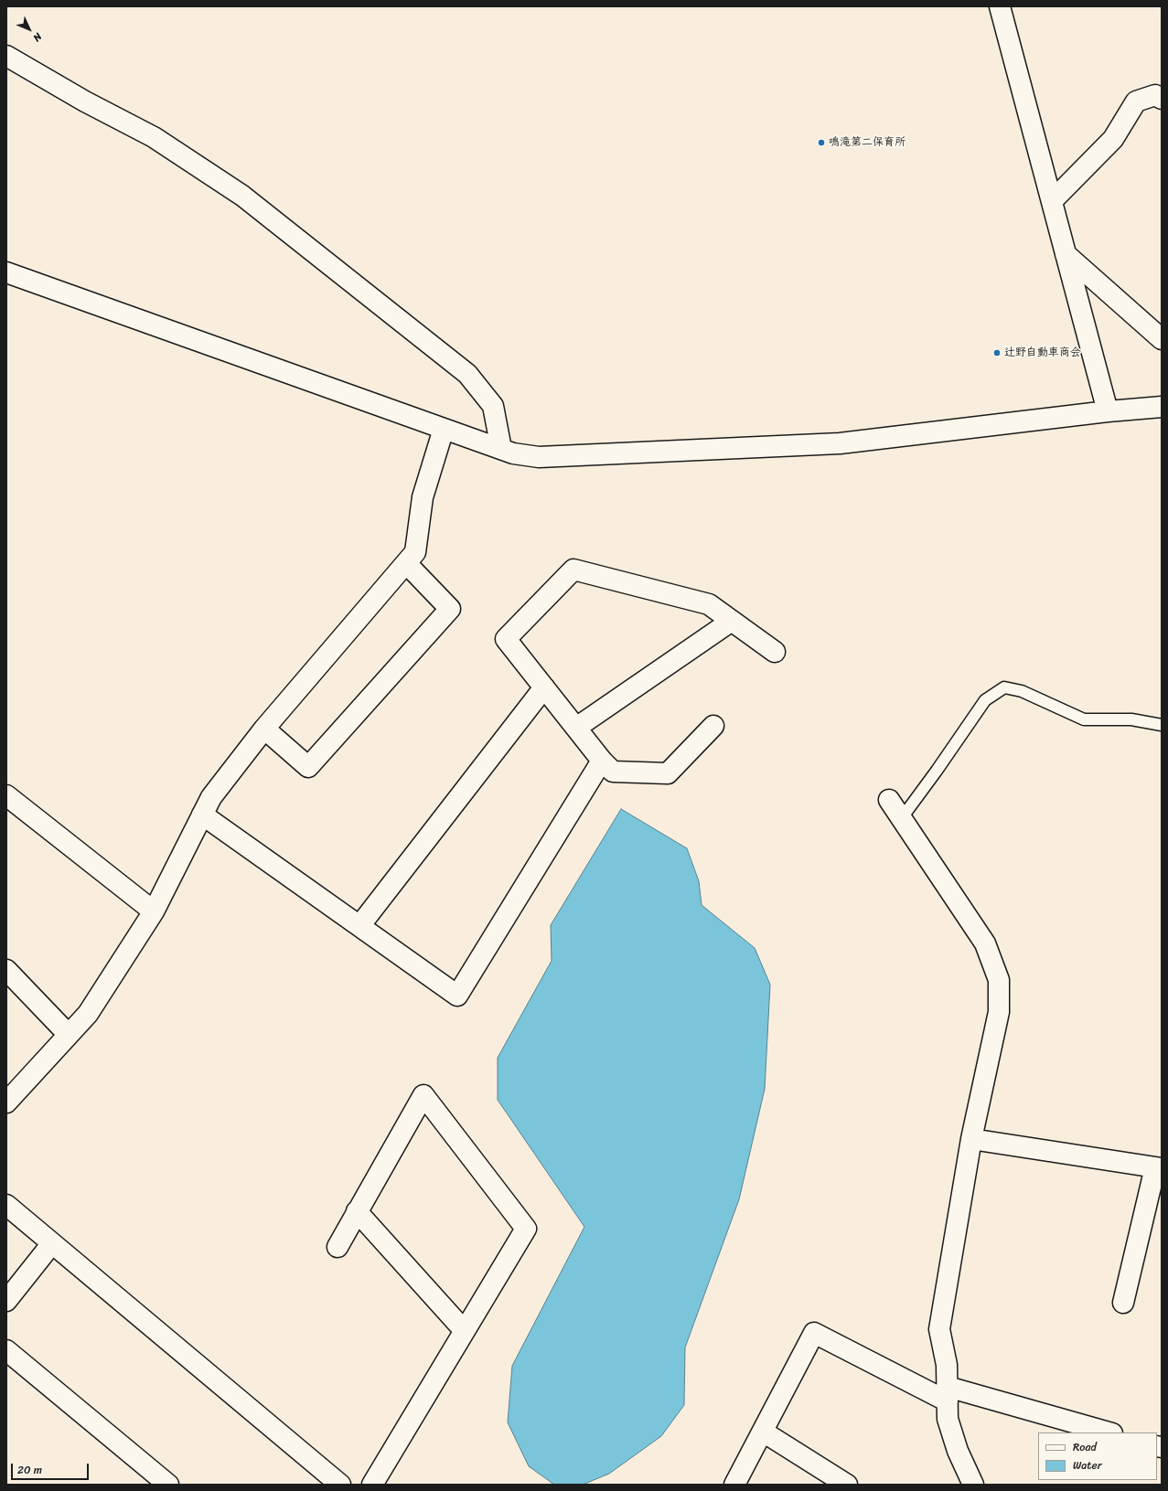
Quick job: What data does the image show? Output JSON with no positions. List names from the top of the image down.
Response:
{
  "places": ["鳴滝第二保育所", "辻野自動車商会"],
  "legend": ["Road", "Water"],
  "scale_bar": "20 m",
  "north": "bottom right"
}
